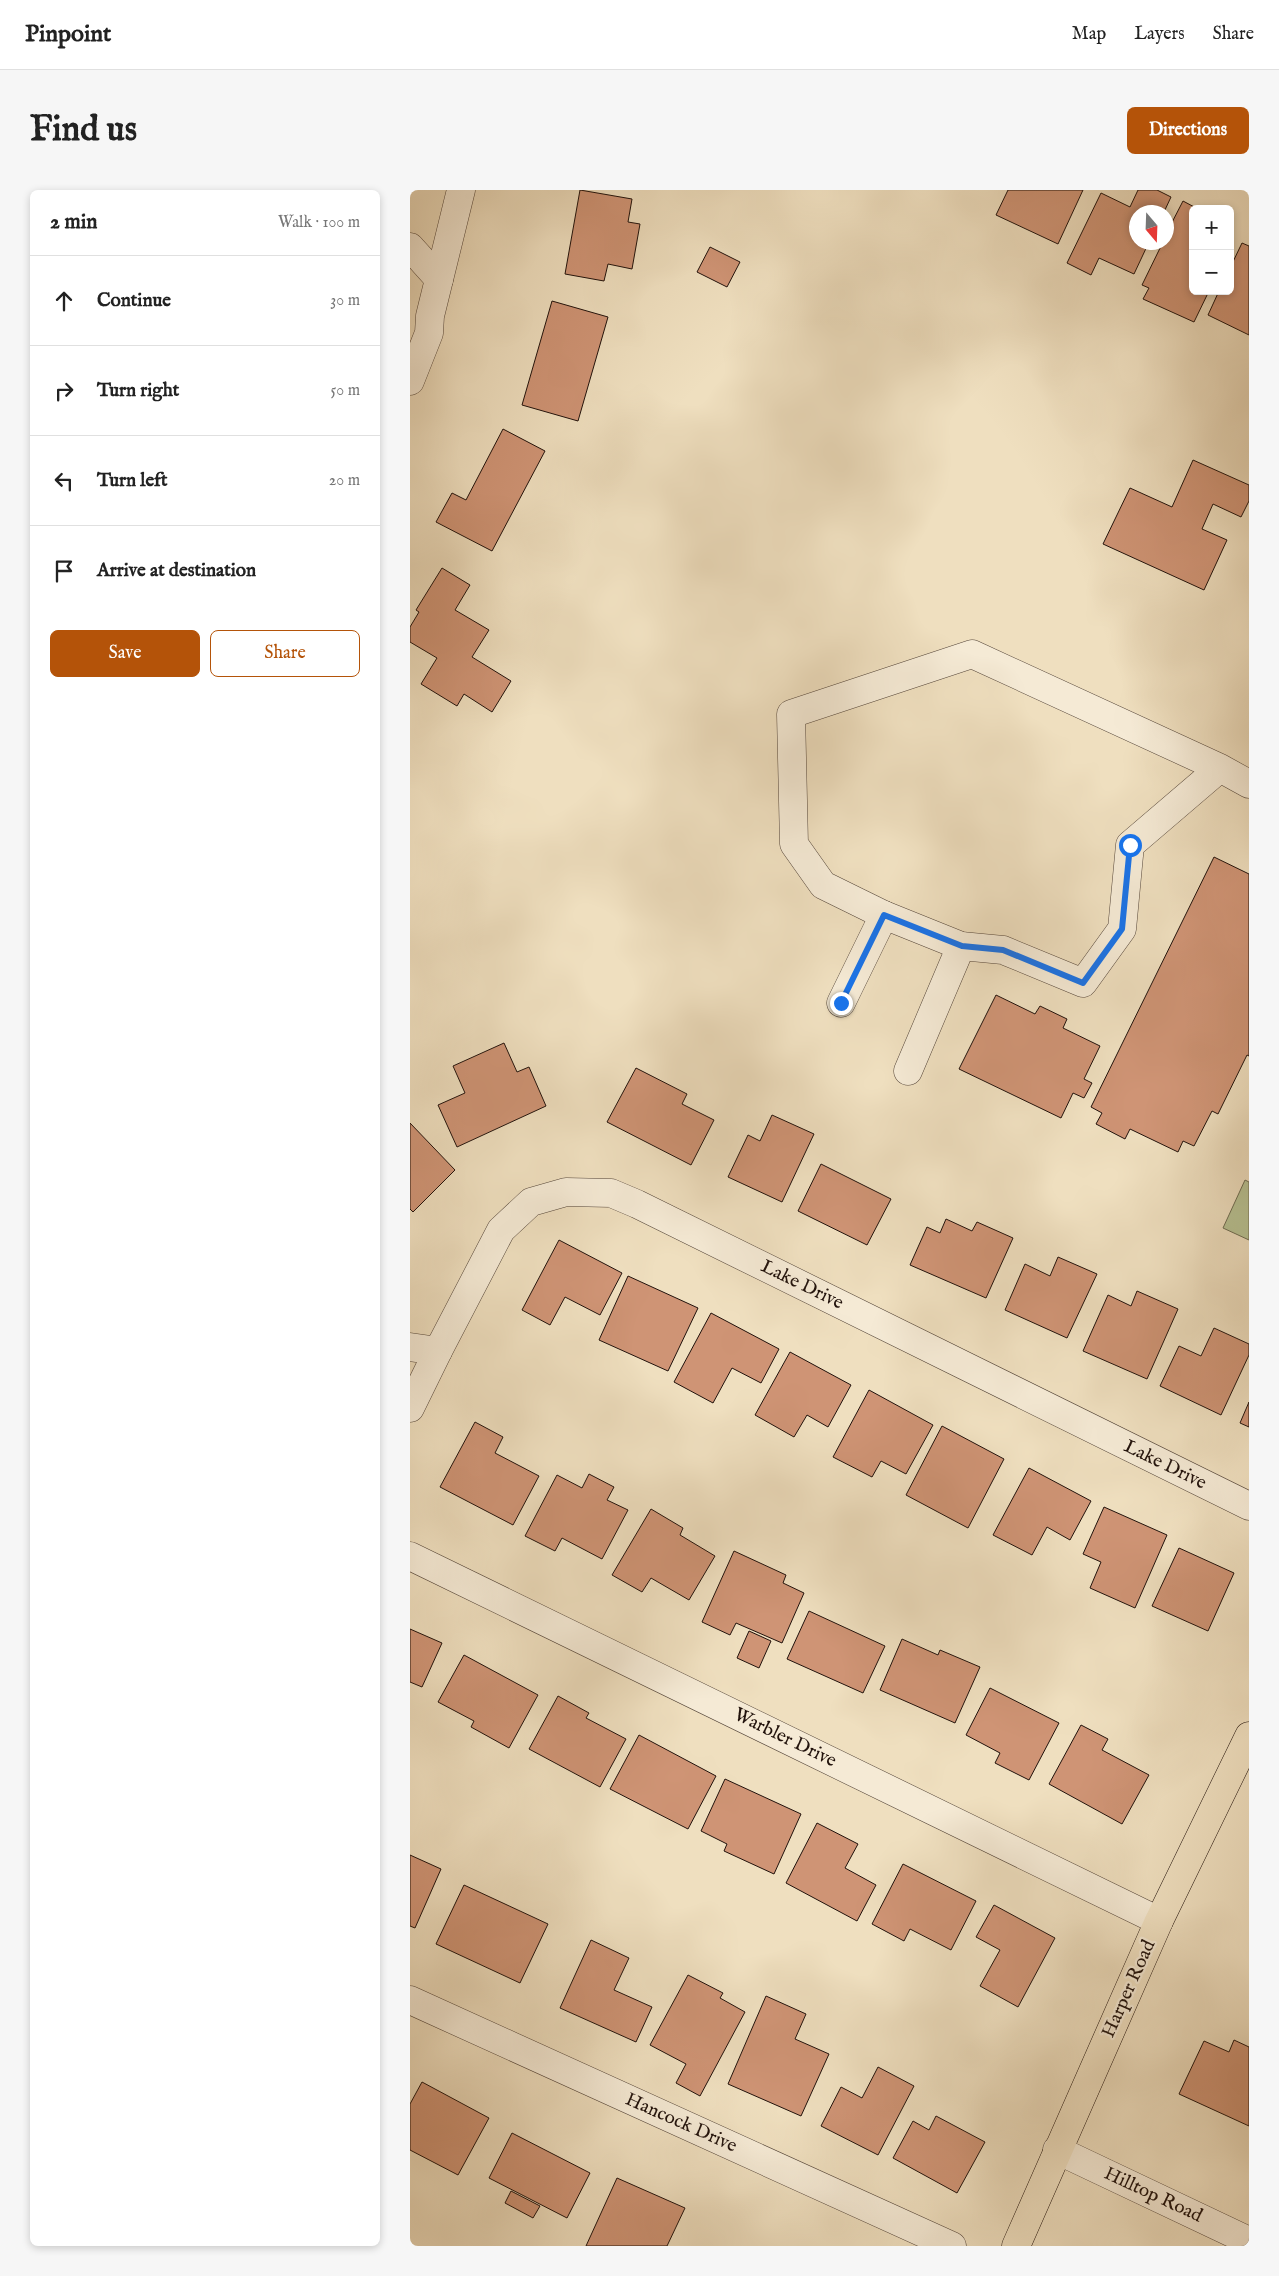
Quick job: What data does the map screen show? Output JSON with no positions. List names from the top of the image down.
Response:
{
  "streets": {
    "main road": ["Harper Road"],
    "street": [
      "Lake Drive",
      "Warbler Drive",
      "Hancock Drive",
      "Hilltop Road"
    ]
  },
  "crossings": [
    ["Warbler Drive", "Harper Road"],
    ["Harper Road", "Hilltop Road"]
  ],
  "north": "bottom",
  "page": {
    "header": "Pinpoint",
    "nav": ["Map", "Layers", "Share"],
    "buttons": [
      "Directions",
      ["Save", "Share"]
    ],
    "title": "Find us",
    "heading": ["2 min", "Walk · 100 m"],
    "map_buttons": ["+", "−"],
    "list": [
      ["Continue", "30 m"],
      ["Turn right", "50 m"],
      ["Turn left", "20 m"],
      "Arrive at destination"
    ]
  }
}
